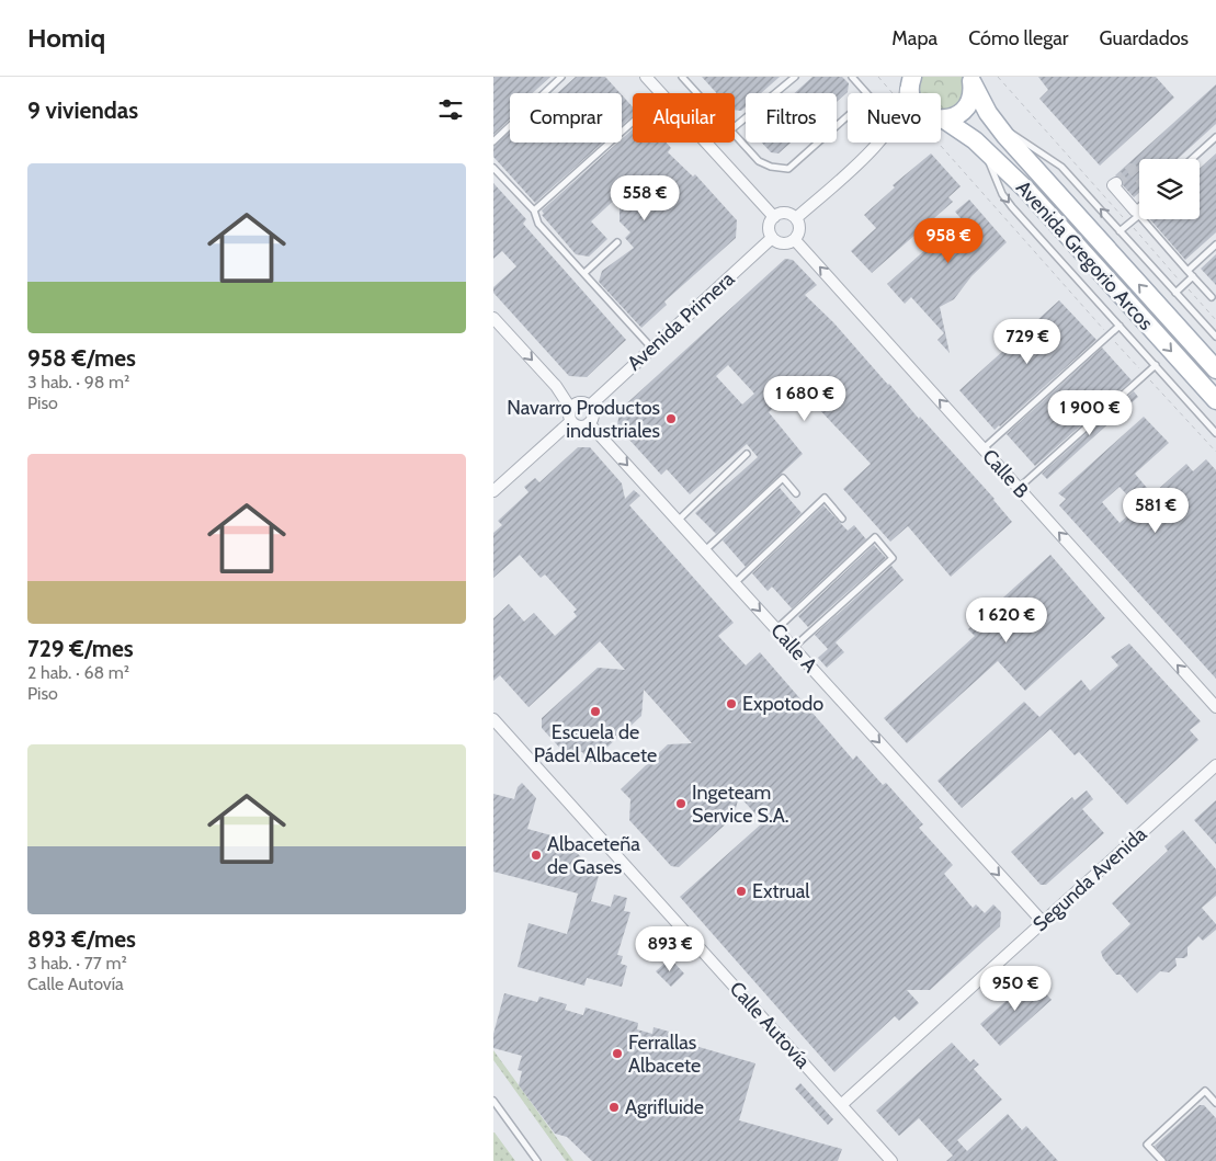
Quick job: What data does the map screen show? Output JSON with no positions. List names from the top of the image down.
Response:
{
  "streets": {
    "main road": ["Avenida Gregorio Arcos"],
    "street": [
      "Avenida Primera",
      "Calle B",
      "Calle A",
      "Segunda Avenida",
      "Calle Autovía"
    ]
  },
  "crossings": [
    ["Avenida Primera", "Calle B"],
    ["Avenida Primera", "Calle A"],
    ["Calle A", "Segunda Avenida"],
    ["Segunda Avenida", "Calle Autovía"]
  ],
  "one_way": ["Calle B", "Calle A"],
  "places": [
    "Navarro Productos industriales",
    "Expotodo",
    "Escuela de Pádel Albacete",
    "Ingeteam Service S.A.",
    "Albaceteña de Gases",
    "Extrual",
    "Ferrallas Albacete",
    "Agrifluide"
  ],
  "page": {
    "header": "Homiq",
    "nav": ["Mapa", "Cómo llegar", "Guardados"],
    "heading": "9 viviendas",
    "chip": [
      "Comprar",
      "Alquilar",
      "Filtros",
      "Nuevo"
    ],
    "list": [
      {
        "name": "958 €/mes",
        "note": "3 hab. · 98 m² · Piso"
      },
      {
        "name": "729 €/mes",
        "note": "2 hab. · 68 m² · Piso"
      },
      {
        "name": "893 €/mes",
        "note": "3 hab. · 77 m² · Calle Autovía"
      }
    ],
    "price": [
      "558 €",
      "958 €",
      "729 €",
      "1 680 €",
      "1 900 €",
      "581 €",
      "1 620 €",
      "893 €",
      "950 €"
    ]
  }
}
